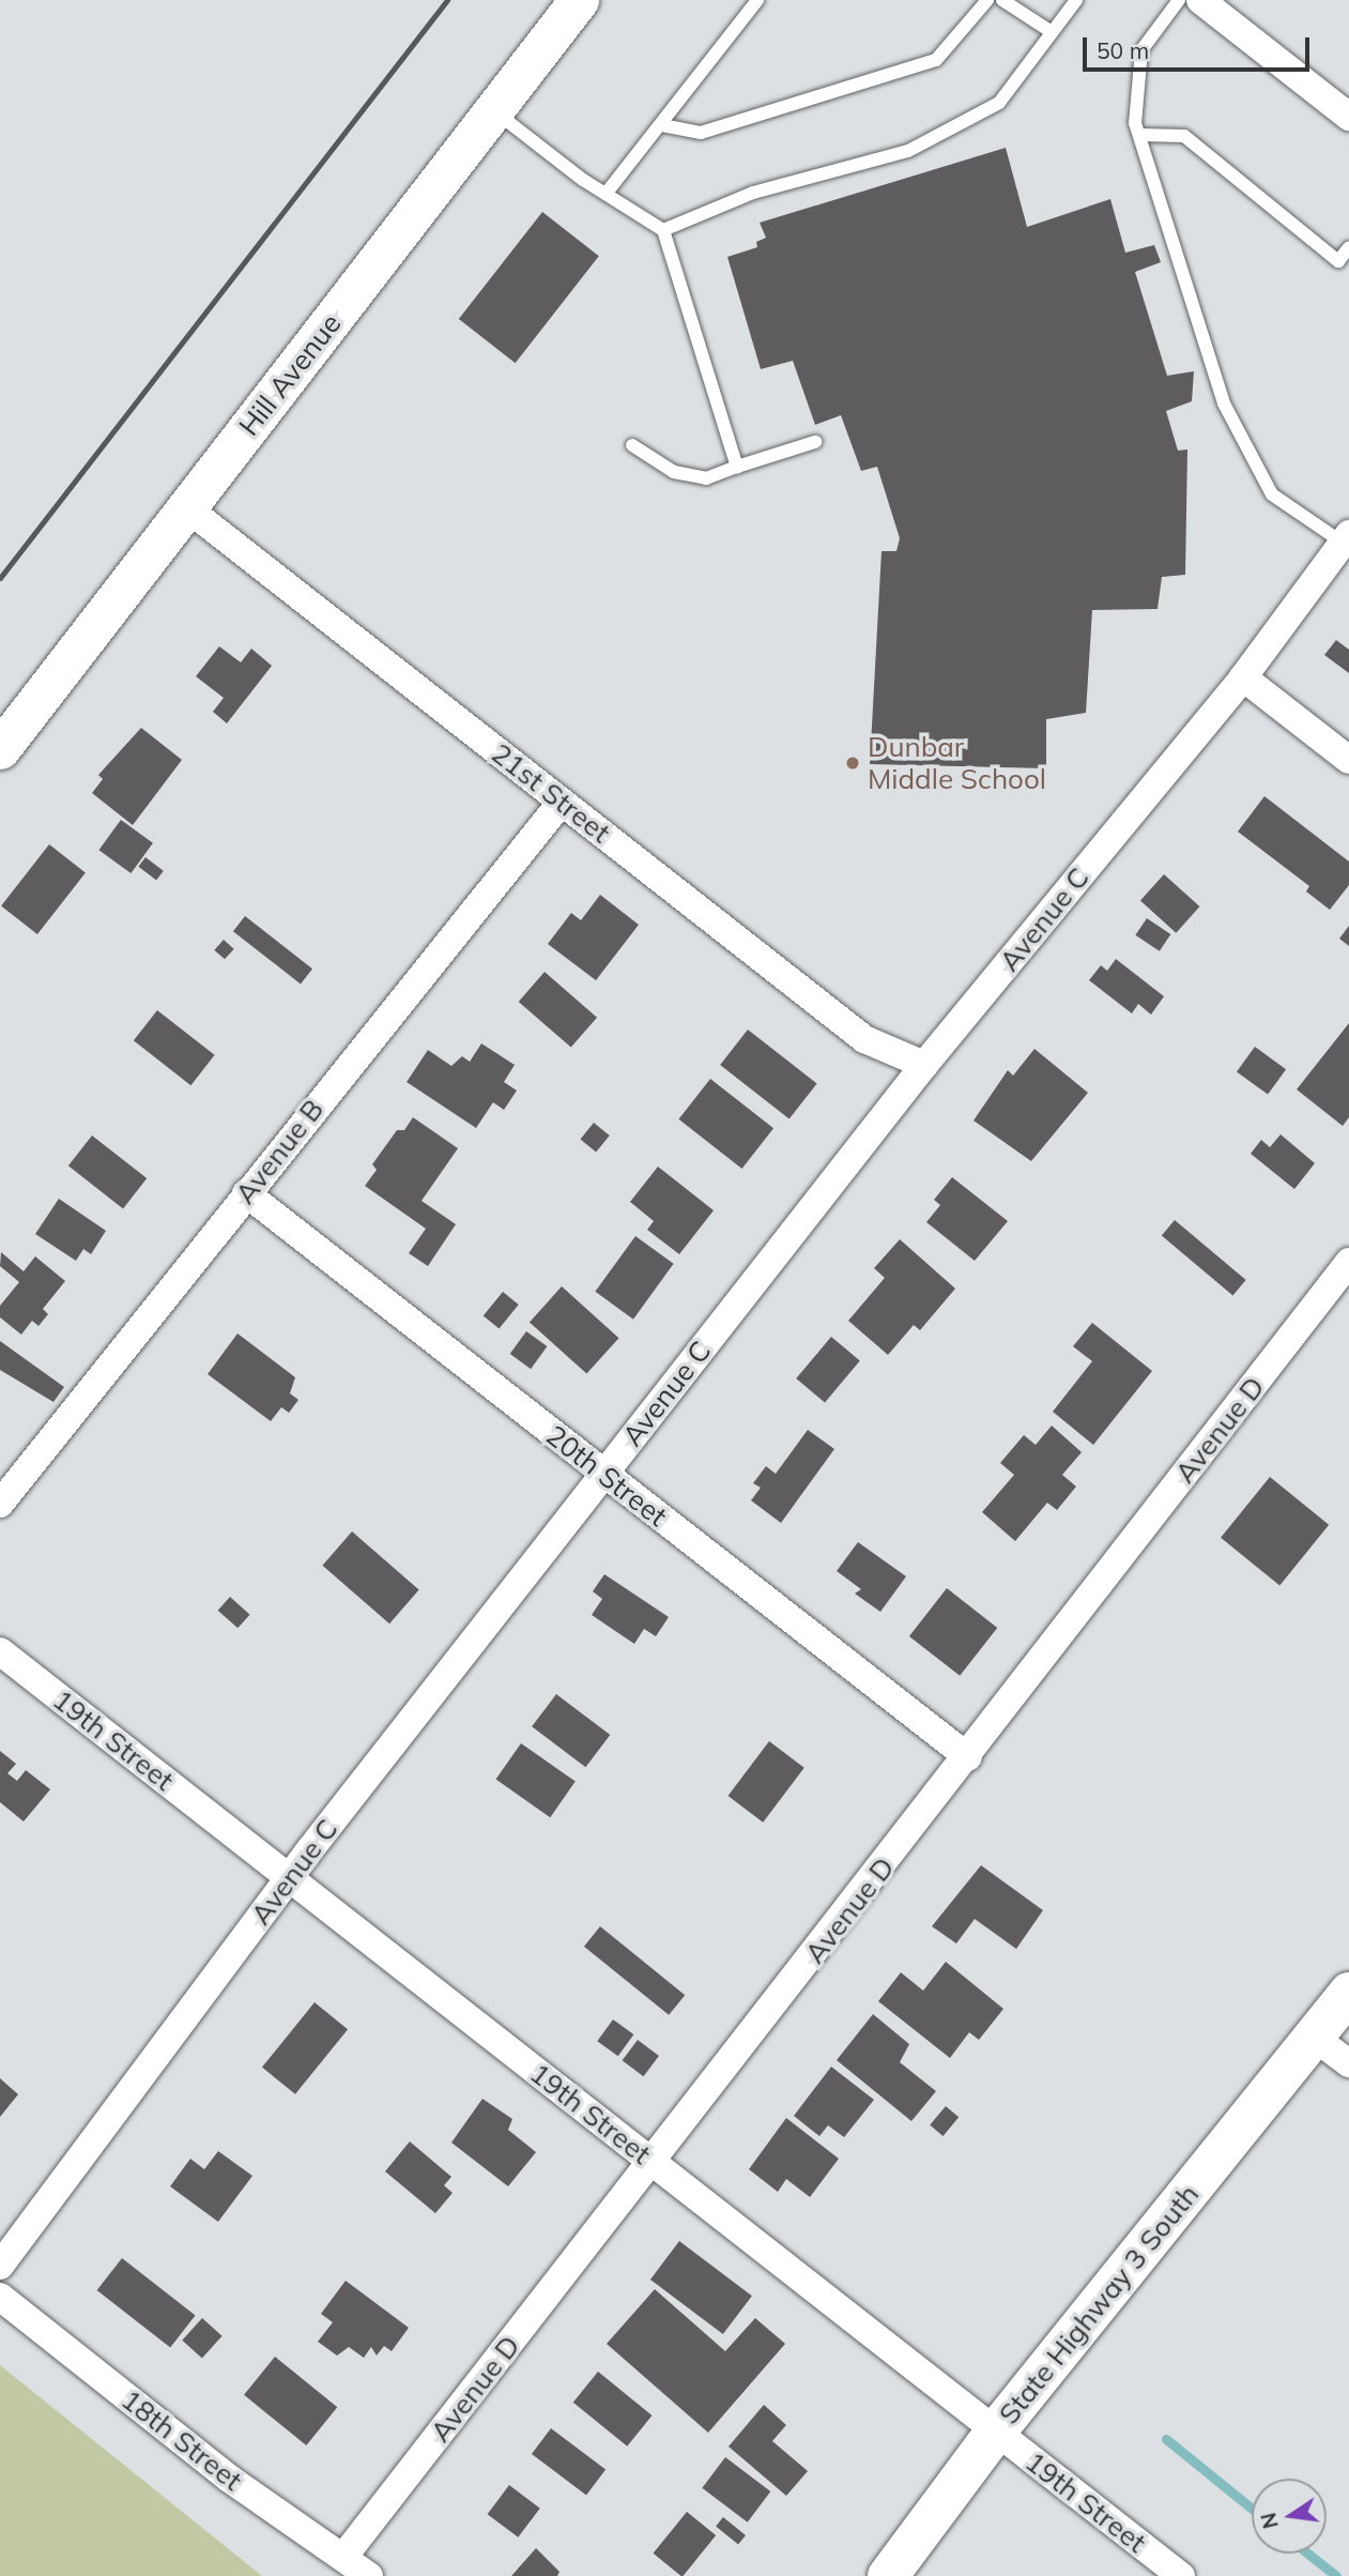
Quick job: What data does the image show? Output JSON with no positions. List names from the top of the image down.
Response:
{
  "streets": {
    "main road": ["State Highway 3 South"],
    "street": [
      "Hill Avenue",
      "21st Street",
      "Avenue C",
      "Avenue B",
      "Avenue D",
      "20th Street",
      "19th Street",
      "18th Street"
    ]
  },
  "crossings": [
    ["Hill Avenue", "21st Street"],
    ["21st Street", "Avenue C"],
    ["21st Street", "Avenue B"],
    ["Avenue C", "20th Street"],
    ["Avenue C", "19th Street"],
    ["Avenue B", "20th Street"],
    ["Avenue D", "20th Street"],
    ["Avenue D", "19th Street"],
    ["Avenue D", "18th Street"],
    ["19th Street", "State Highway 3 South"]
  ],
  "places": ["Dunbar Middle School"],
  "scale_bar": "50 m",
  "north": "left"
}
